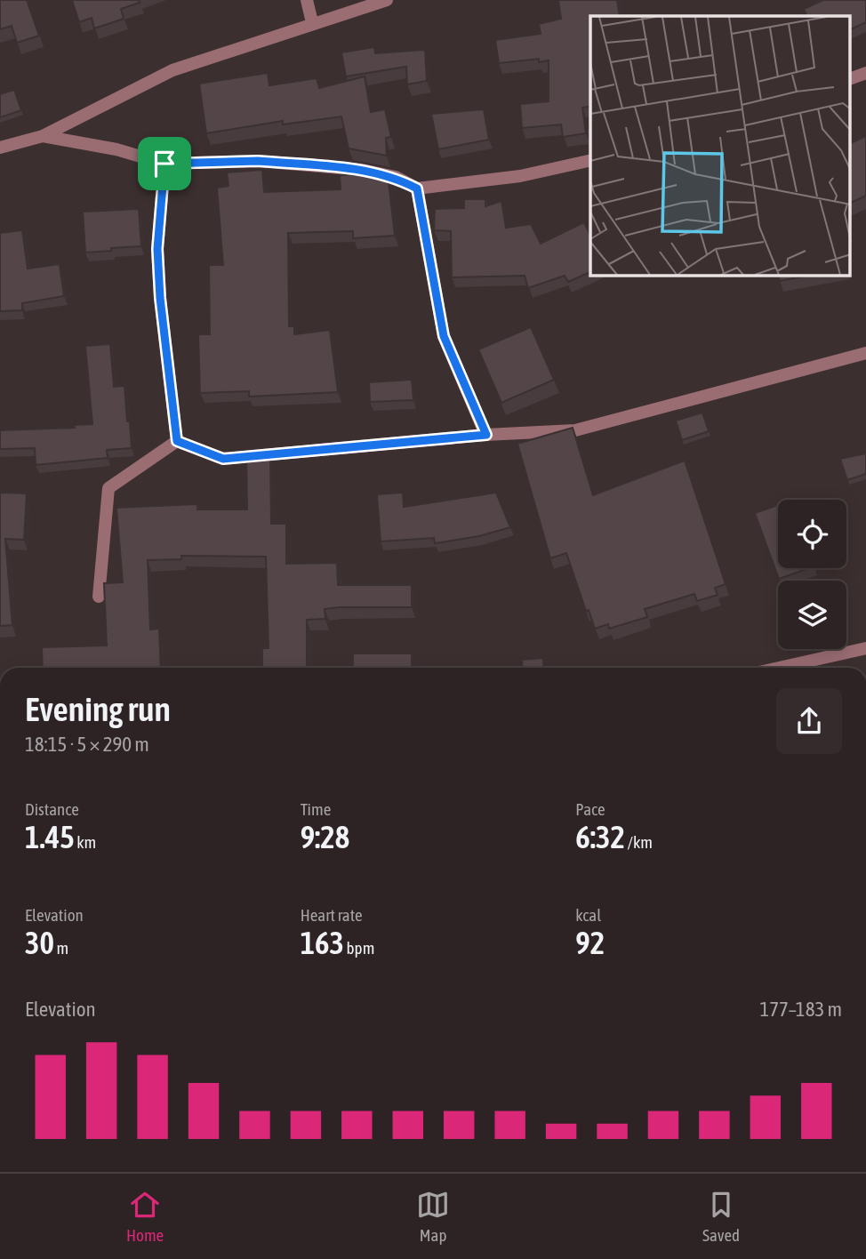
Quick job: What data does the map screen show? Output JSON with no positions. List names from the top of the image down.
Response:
{
  "page": {
    "heading": ["Evening run", "18:15 · 5 × 290 m"],
    "stats": [
      ["Distance", "1.45 km"],
      ["Time", "9:28"],
      ["Pace", "6:32 /km"],
      ["Elevation", "30 m"],
      ["Heart rate", "163 bpm"],
      ["kcal", "92"]
    ],
    "chart": ["Elevation", "177–183 m"],
    "tabs": ["Home", "Map", "Saved"]
  }
}
